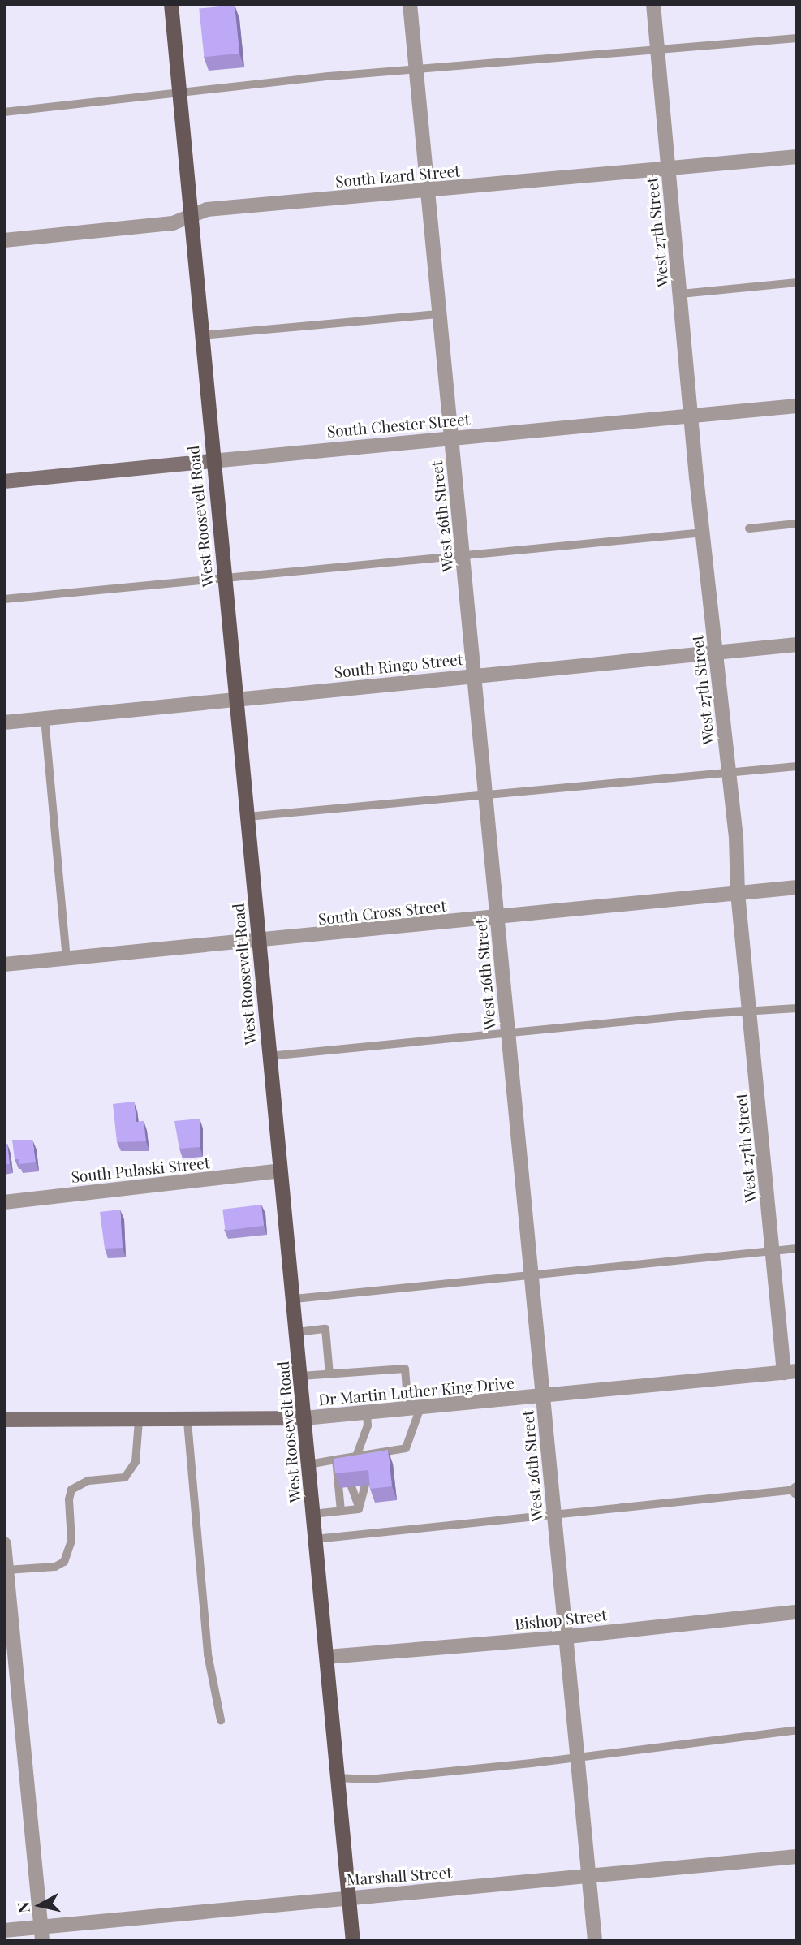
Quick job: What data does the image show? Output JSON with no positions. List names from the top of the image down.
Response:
{
  "streets": {
    "main road": ["South Chester Street", "West Roosevelt Road", "Dr Martin Luther King Drive"],
    "street": [
      "South Izard Street",
      "West 27th Street",
      "West 26th Street",
      "South Ringo Street",
      "South Cross Street",
      "South Pulaski Street",
      "Bishop Street",
      "Marshall Street"
    ]
  },
  "crossings": [
    ["South Izard Street", "West 27th Street"],
    ["South Izard Street", "West Roosevelt Road"],
    ["South Izard Street", "West 26th Street"],
    ["West 27th Street", "South Chester Street"],
    ["West 27th Street", "South Ringo Street"],
    ["West 27th Street", "South Cross Street"],
    ["West 27th Street", "Dr Martin Luther King Drive"],
    ["South Chester Street", "West Roosevelt Road"],
    ["South Chester Street", "West 26th Street"],
    ["West Roosevelt Road", "South Ringo Street"],
    ["West Roosevelt Road", "South Cross Street"],
    ["West Roosevelt Road", "South Pulaski Street"],
    ["West Roosevelt Road", "Dr Martin Luther King Drive"],
    ["West Roosevelt Road", "Bishop Street"],
    ["West Roosevelt Road", "Marshall Street"],
    ["West 26th Street", "South Ringo Street"],
    ["West 26th Street", "South Cross Street"],
    ["West 26th Street", "Dr Martin Luther King Drive"],
    ["West 26th Street", "Bishop Street"],
    ["West 26th Street", "Marshall Street"]
  ],
  "north": "left"
}
